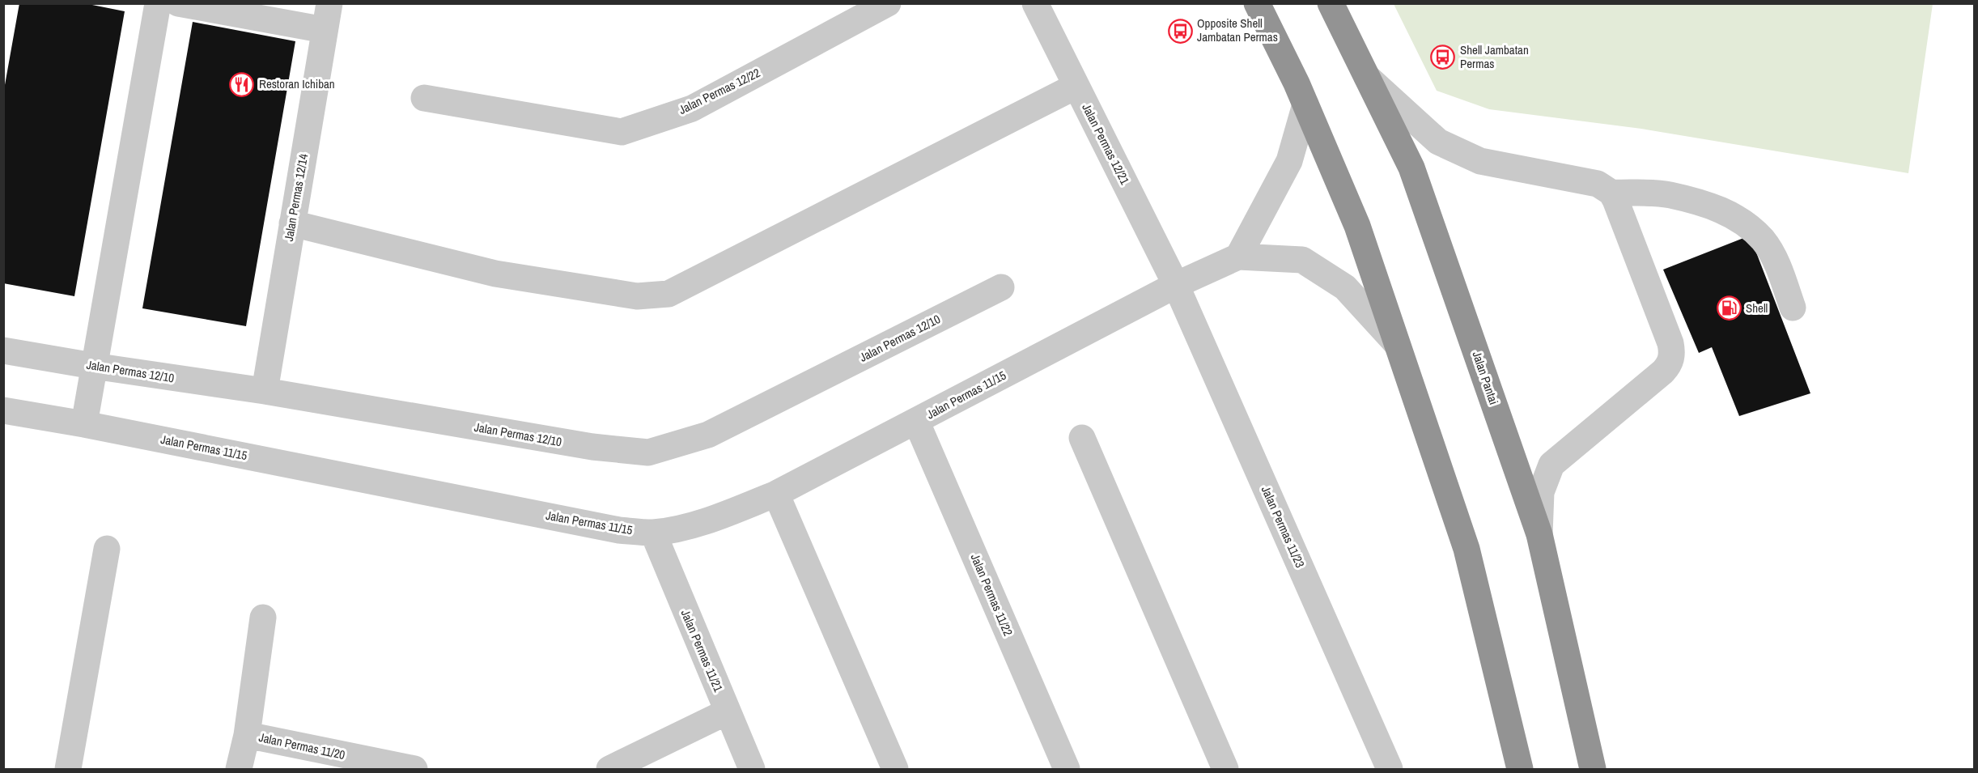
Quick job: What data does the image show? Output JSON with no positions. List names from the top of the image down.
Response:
{
  "streets": {
    "highway": ["Jalan Pantai"],
    "street": [
      "Jalan Permas 12/22",
      "Jalan Permas 12/21",
      "Jalan Permas 12/14",
      "Jalan Permas 12/10",
      "Jalan Permas 11/15",
      "Jalan Permas 11/23",
      "Jalan Permas 11/22",
      "Jalan Permas 11/21",
      "Jalan Permas 11/20"
    ]
  },
  "crossings": [
    ["Jalan Permas 12/21", "Jalan Permas 11/15"],
    ["Jalan Permas 12/21", "Jalan Permas 11/23"],
    ["Jalan Permas 12/14", "Jalan Permas 12/10"],
    ["Jalan Permas 11/15", "Jalan Permas 11/23"],
    ["Jalan Permas 11/15", "Jalan Permas 11/22"],
    ["Jalan Permas 11/15", "Jalan Permas 11/21"]
  ],
  "places": {
    "bus stop": ["Opposite Shell Jambatan Permas", "Shell Jambatan Permas"],
    "restaurant": ["Restoran Ichiban"],
    "fuel station": ["Shell"]
  }
}
